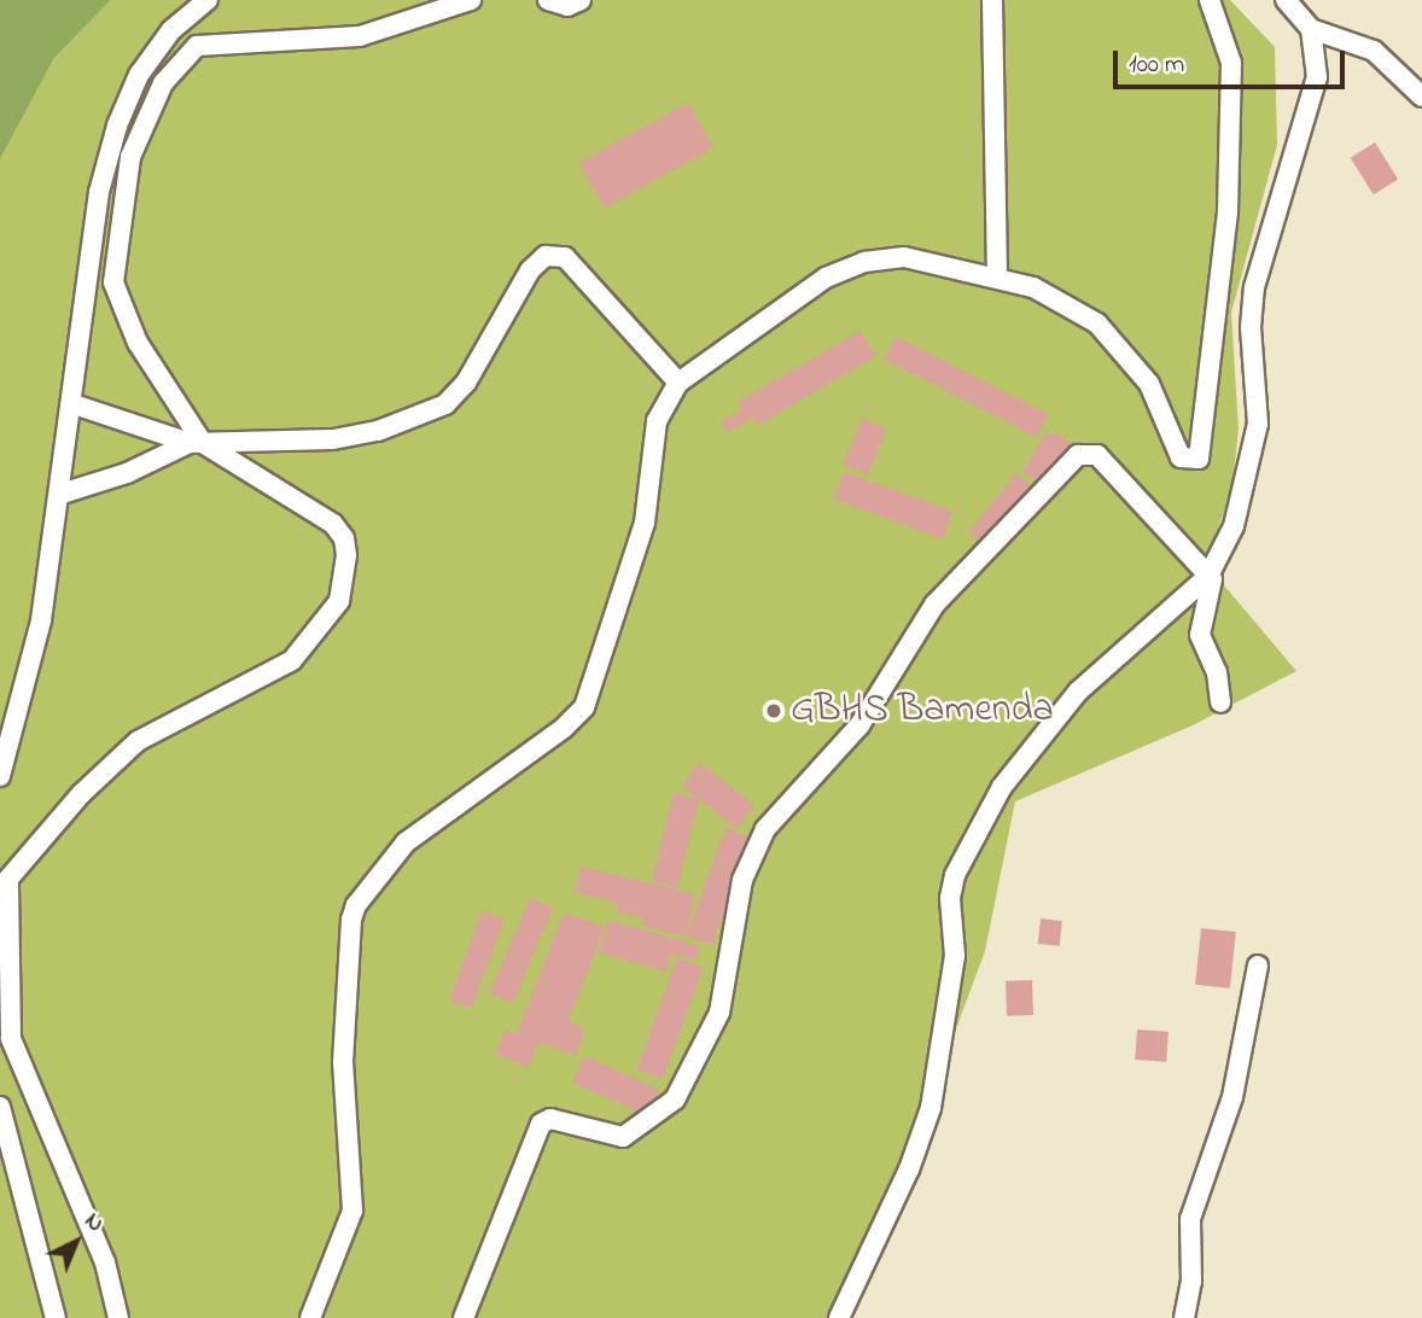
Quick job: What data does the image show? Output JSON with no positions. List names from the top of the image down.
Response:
{
  "places": ["GBHS Bamenda"],
  "scale_bar": "100 m",
  "north": "top right"
}
